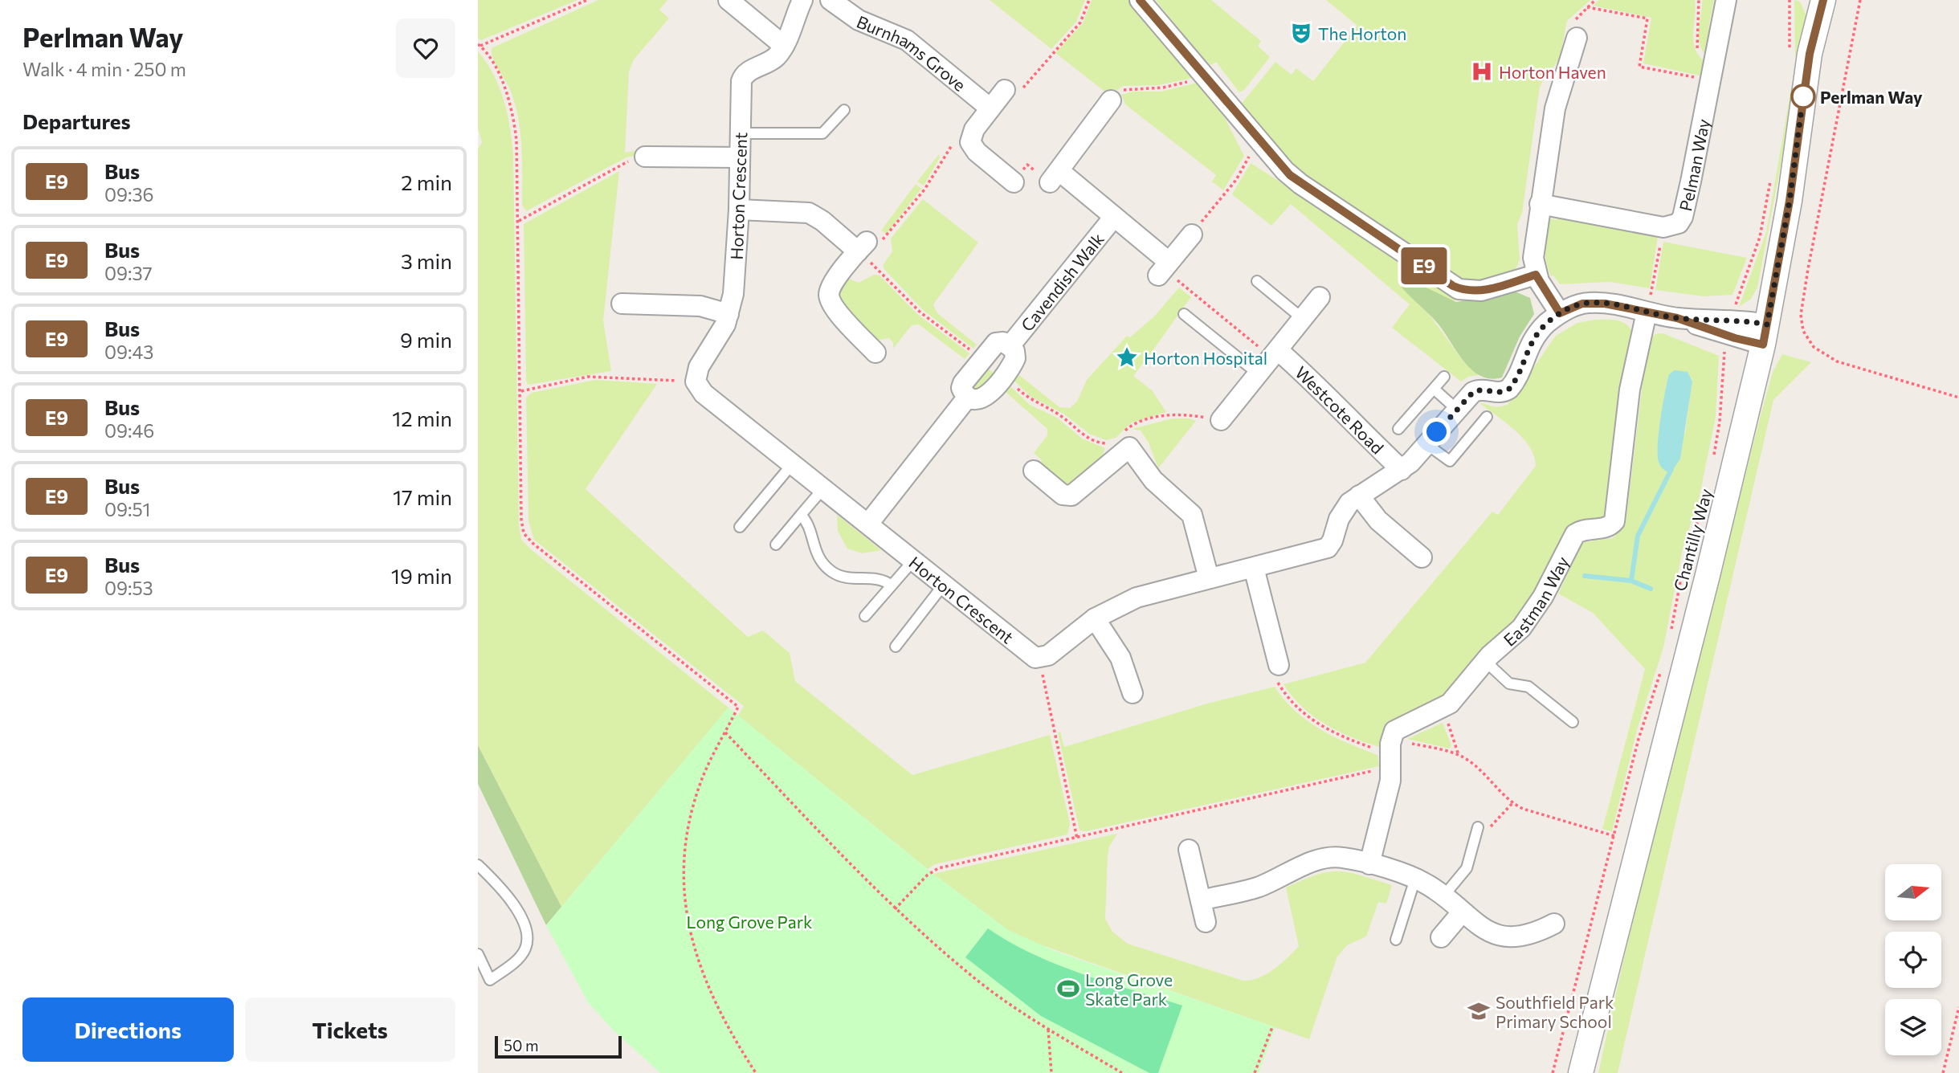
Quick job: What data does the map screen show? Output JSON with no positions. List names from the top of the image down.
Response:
{
  "streets": {
    "street": [
      "Burnhams Grove",
      "Pelman Way",
      "Horton Crescent",
      "Cavendish Walk",
      "Westcote Road",
      "Chantilly Way",
      "Eastman Way"
    ]
  },
  "parks": ["Long Grove Park"],
  "places": {
    "theatre": ["The Horton"],
    "hospital": ["Horton Haven"],
    "other": ["Perlman Way"],
    "place": ["Horton Hospital"],
    "sports": ["Long Grove Skate Park"],
    "school or university": ["Southfield Park Primary School"]
  },
  "lines": ["bus line E9"],
  "scale_bar": "50 m",
  "north": "right",
  "page": {
    "heading": [
      ["Perlman Way", "Walk · 4 min · 250 m"],
      "Departures"
    ],
    "on_map": "E9",
    "list": [
      {
        "mark": "E9",
        "name": "Bus",
        "note": "09:36",
        "value": "2 min"
      },
      {
        "mark": "E9",
        "name": "Bus",
        "note": "09:37",
        "value": "3 min"
      },
      {
        "mark": "E9",
        "name": "Bus",
        "note": "09:43",
        "value": "9 min"
      },
      {
        "mark": "E9",
        "name": "Bus",
        "note": "09:46",
        "value": "12 min"
      },
      {
        "mark": "E9",
        "name": "Bus",
        "note": "09:51",
        "value": "17 min"
      },
      {
        "mark": "E9",
        "name": "Bus",
        "note": "09:53",
        "value": "19 min"
      }
    ],
    "buttons": ["Directions", "Tickets"],
    "scale": "50 m"
  }
}
